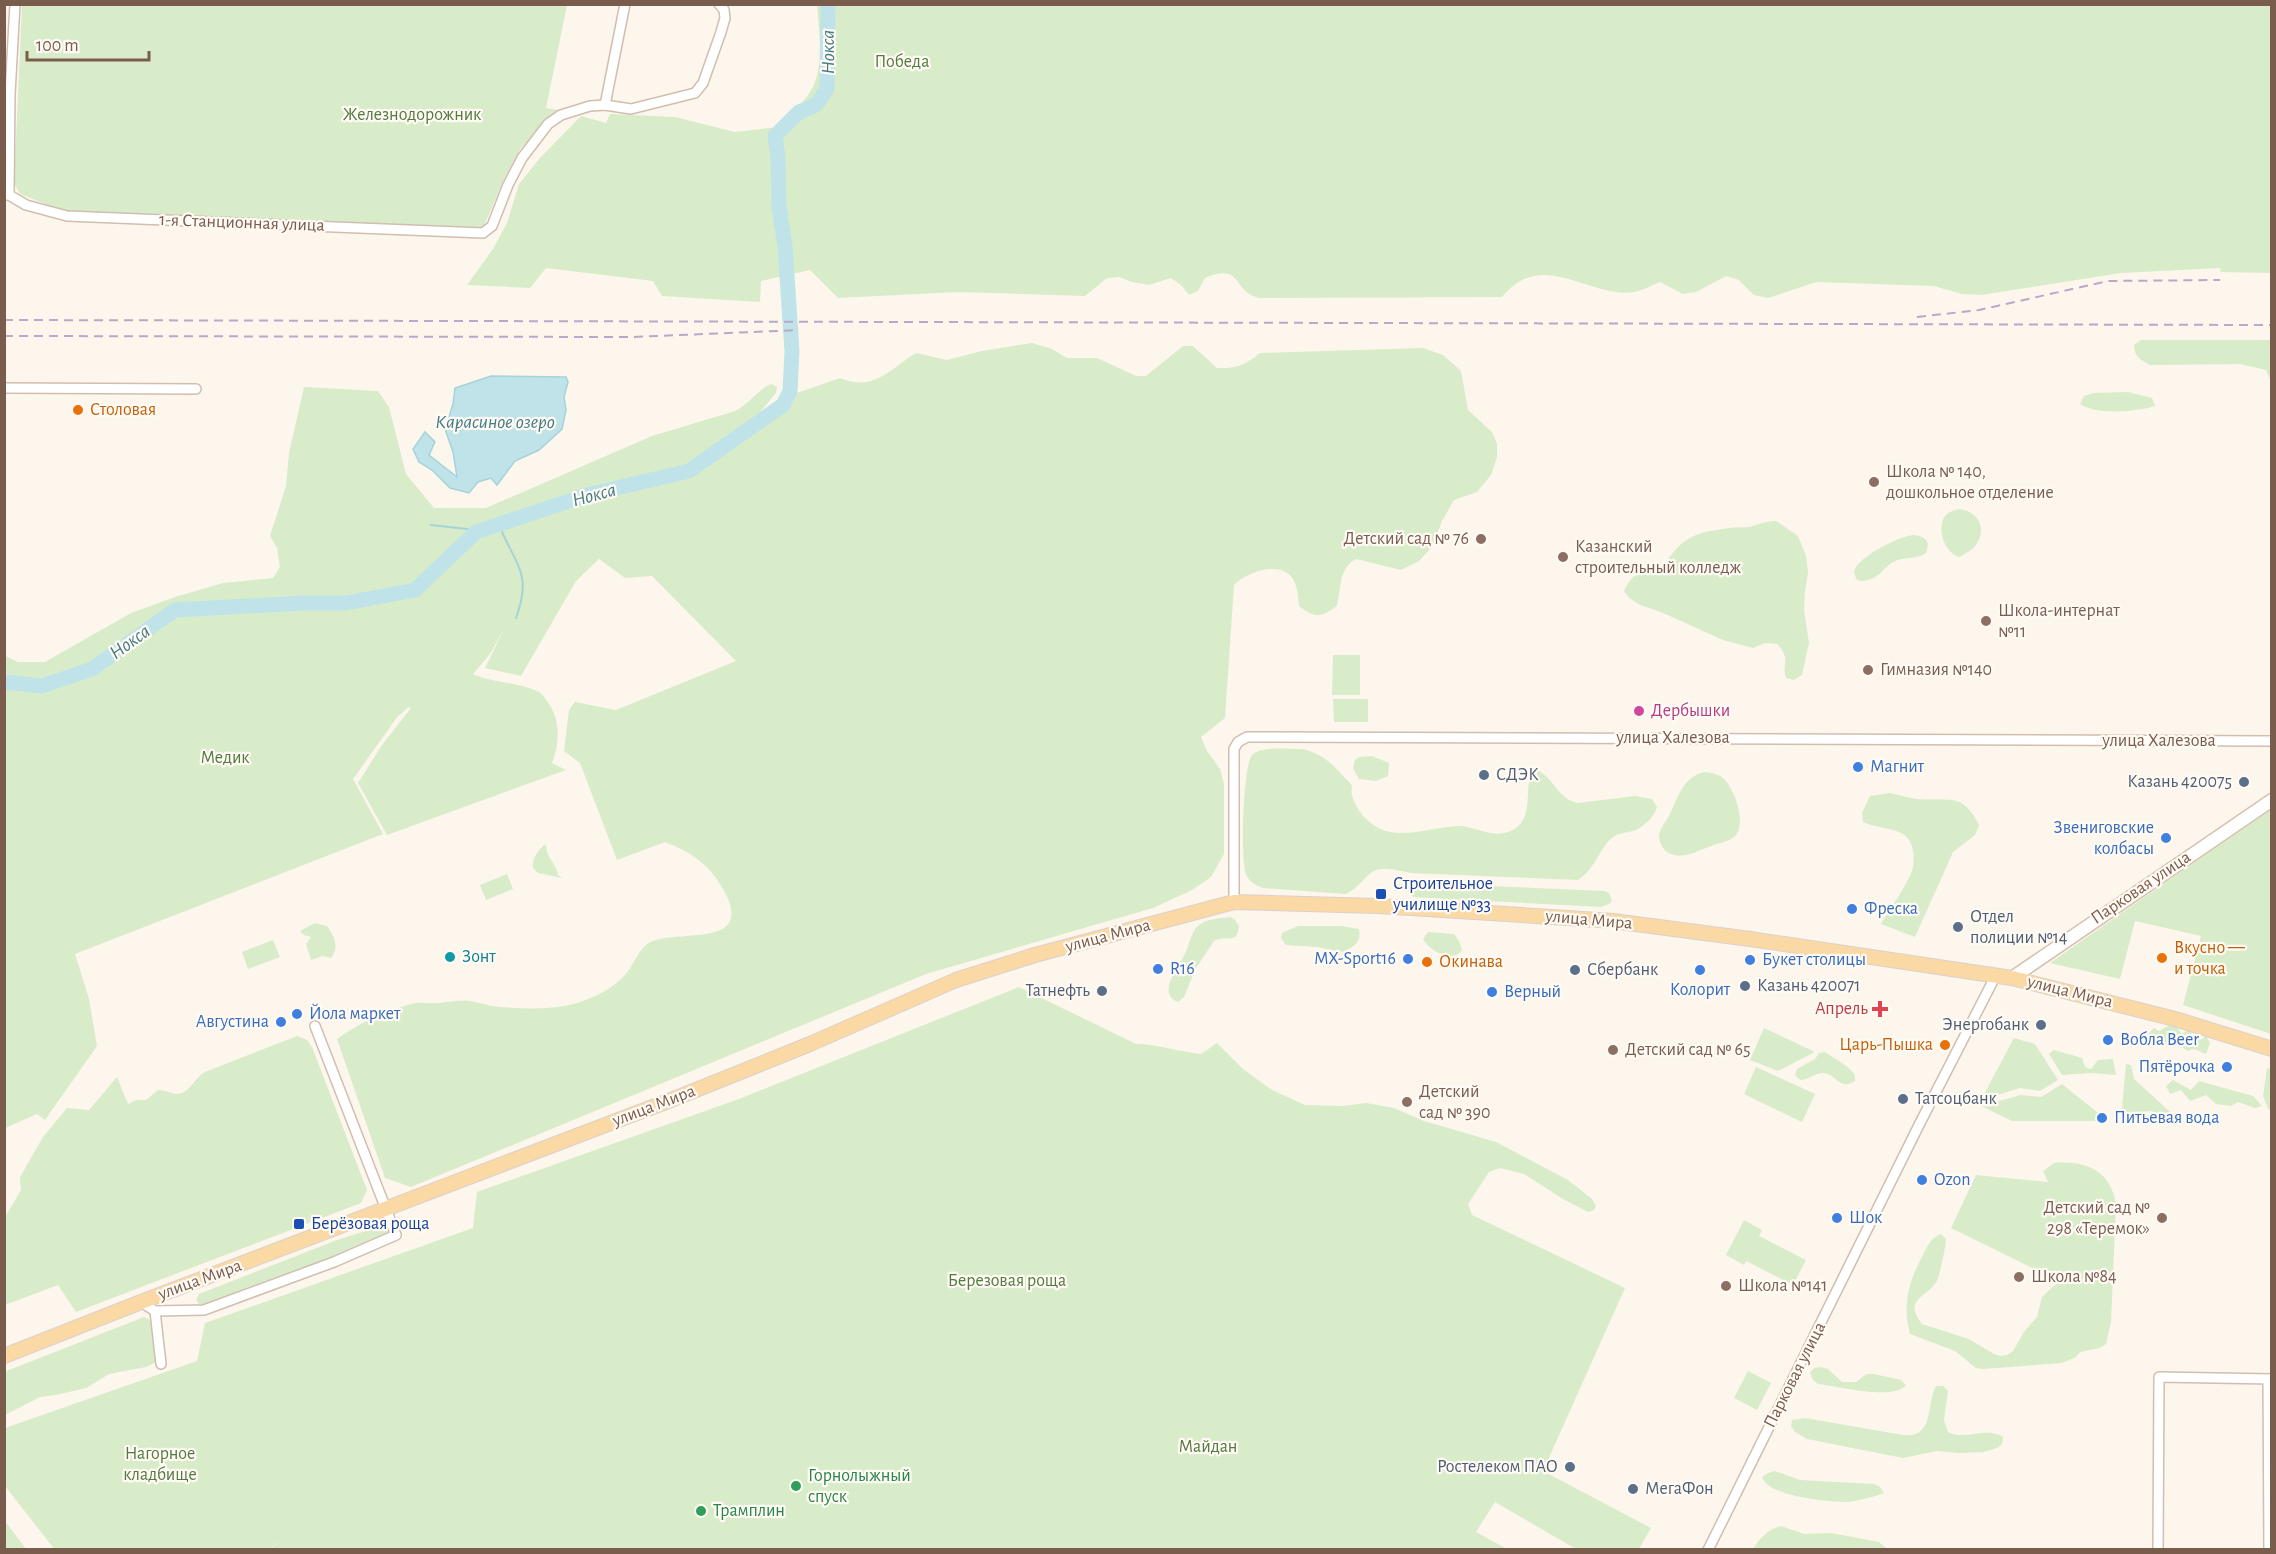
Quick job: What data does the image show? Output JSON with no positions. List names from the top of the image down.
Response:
{
  "streets": {
    "main road": ["улица Мира"],
    "street": ["1-я Станционная улица", "улица Халезова", "Парковая улица"]
  },
  "crossings": [
    ["улица Халезова", "улица Мира"],
    ["Парковая улица", "улица Мира"]
  ],
  "water": ["Нокса", "Карасиное озеро"],
  "parks": [
    "Победа",
    "Железнодорожник",
    "Медик",
    "Березовая роща",
    "Майдан",
    "Нагорное кладбище"
  ],
  "places": {
    "other": [
      "Столовая",
      "Школа № 140, дошкольное отделение",
      "Детский сад № 76",
      "Казанский строительный колледж",
      "Школа-интернат №11",
      "Гимназия №140",
      "Дербышки",
      "Магнит",
      "СДЭК",
      "Казань 420075",
      "Звениговские колбасы",
      "Фреска",
      "Отдел полиции №14",
      "Зонт",
      "Вкусно — и точка",
      "MX-Sport16",
      "Букет столицы",
      "Окинава",
      "R16",
      "Сбербанк",
      "Колорит",
      "Казань 420071",
      "Татнефть",
      "Верный",
      "Йола маркет",
      "Августина",
      "Энергобанк",
      "Вобла Beer",
      "Царь-Пышка",
      "Детский сад № 65",
      "Пятёрочка",
      "Татсоцбанк",
      "Детский сад № 390",
      "Питьевая вода",
      "Ozon",
      "Шок",
      "Детский сад № 298 «Теремок»",
      "Школа №84",
      "Школа №141",
      "Ростелеком ПАО",
      "Горнолыжный спуск",
      "МегаФон",
      "Трамплин"
    ],
    "transit": ["Строительное училище №33", "Берёзовая роща"],
    "health": ["Апрель"]
  },
  "scale_bar": "100 m"
}
